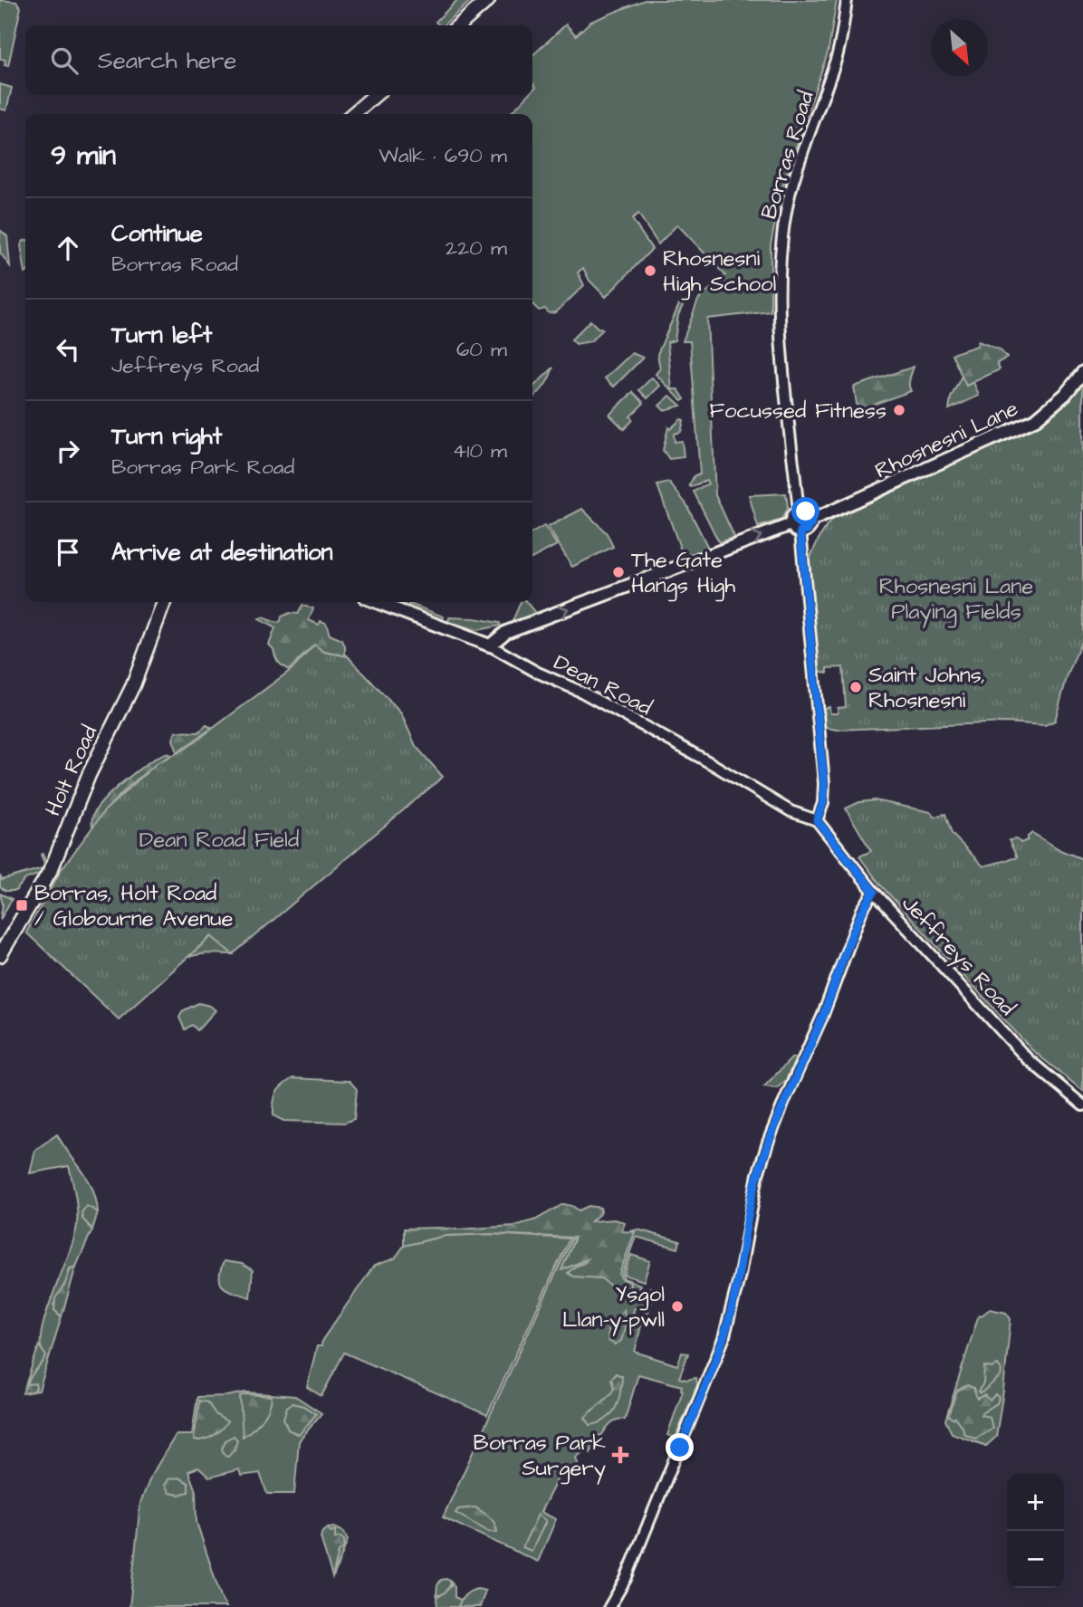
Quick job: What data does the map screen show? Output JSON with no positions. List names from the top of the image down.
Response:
{
  "streets": {
    "main road": ["Rhosnesni Lane", "Dean Road", "Holt Road"],
    "street": ["Borras Road", "Jeffreys Road"]
  },
  "crossings": [
    ["Borras Road", "Rhosnesni Lane"],
    ["Dean Road", "Jeffreys Road"]
  ],
  "parks": ["Rhosnesni Lane Playing Fields", "Dean Road Field"],
  "places": {
    "other": [
      "Rhosnesni High School",
      "Focussed Fitness",
      "The Gate Hangs High",
      "Saint Johns, Rhosnesni",
      "Ysgol Llan-y-pwll"
    ],
    "transit": ["Borras, Holt Road / Globourne Avenue"],
    "health": ["Borras Park Surgery"]
  },
  "north": "bottom right",
  "page": {
    "search": "Search here",
    "heading": ["9 min", "Walk · 690 m"],
    "list": [
      ["Continue", "Borras Road", "220 m"],
      ["Turn left", "Jeffreys Road", "60 m"],
      ["Turn right", "Borras Park Road", "410 m"],
      "Arrive at destination"
    ],
    "map_buttons": ["+", "−"]
  }
}
